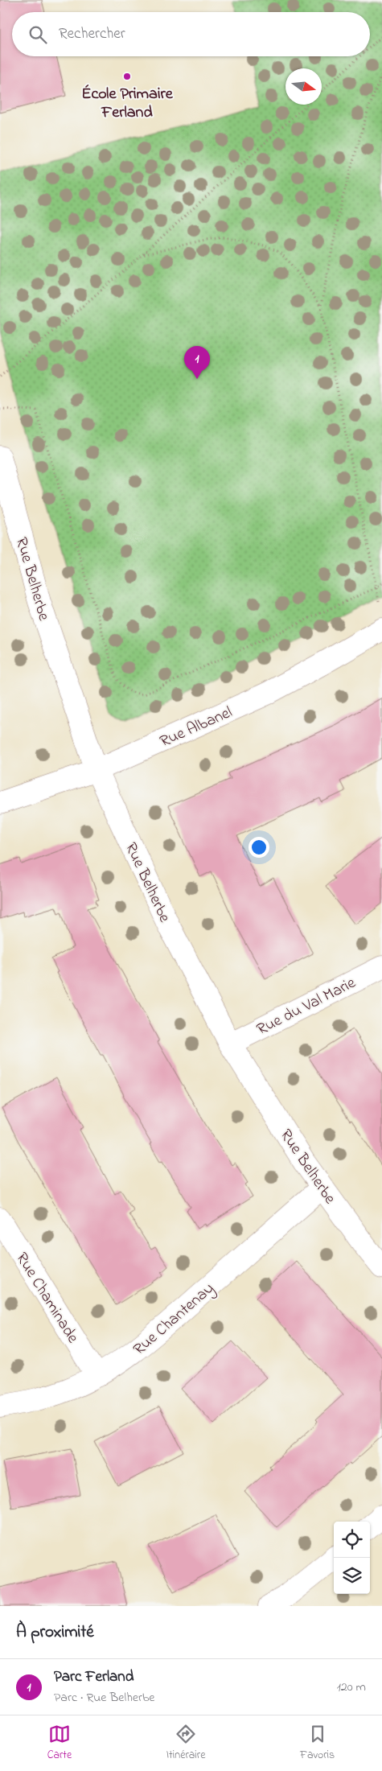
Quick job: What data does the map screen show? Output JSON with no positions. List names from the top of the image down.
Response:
{
  "streets": {
    "street": [
      "Rue Belherbe",
      "Rue Albanel",
      "Rue du Val Marie",
      "Rue Chaminade",
      "Rue Chantenay"
    ]
  },
  "crossings": [
    ["Rue Belherbe", "Rue Albanel"],
    ["Rue Belherbe", "Rue du Val Marie"],
    ["Rue Belherbe", "Rue Chantenay"],
    ["Rue Chaminade", "Rue Chantenay"]
  ],
  "places": ["École Primaire Ferland"],
  "north": "right",
  "page": {
    "search": "Rechercher",
    "pins": "1",
    "heading": "À proximité",
    "list": [
      {
        "mark": "1",
        "name": "Parc Ferland",
        "note": "Parc · Rue Belherbe",
        "value": "120 m"
      }
    ],
    "nav": ["Carte", "Itinéraire", "Favoris"]
  }
}
